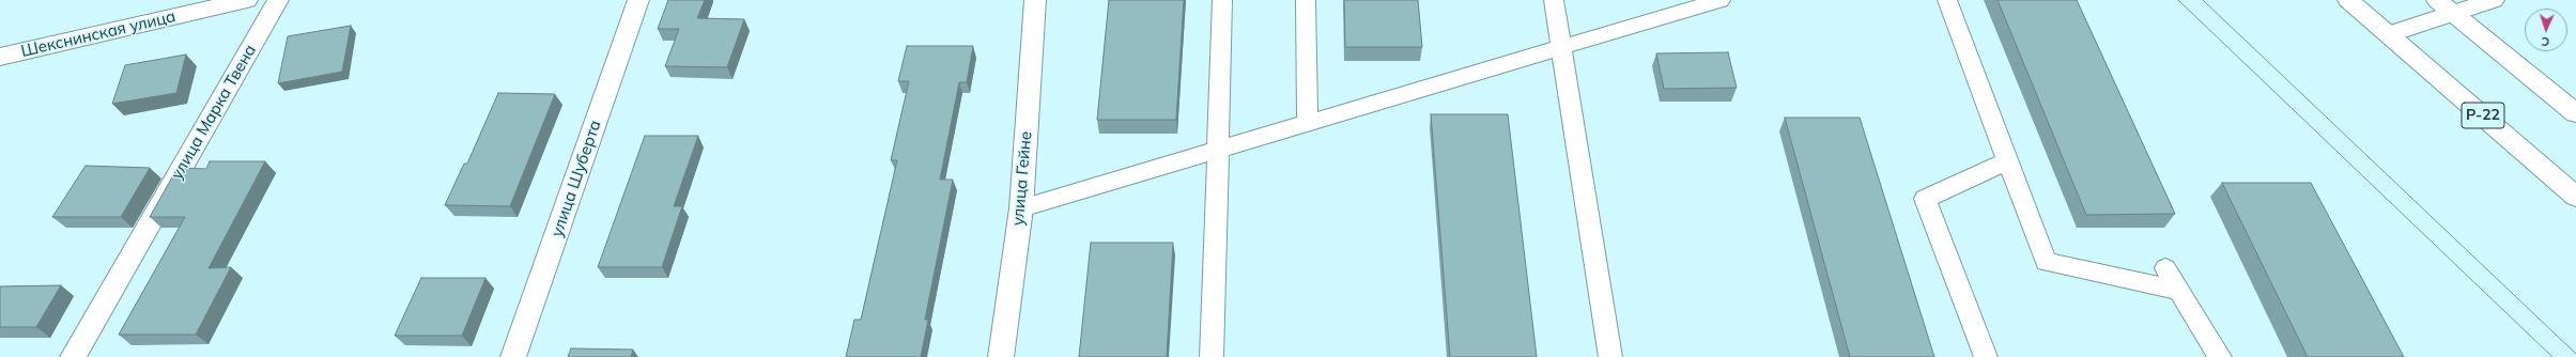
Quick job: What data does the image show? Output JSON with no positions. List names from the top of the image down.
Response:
{
  "streets": {
    "main road": [
      "Шекснинская улица",
      "улица Марка Твена",
      "Р-22",
      "улица Шуберта",
      "улица Гейне"
    ]
  },
  "north": "bottom"
}
